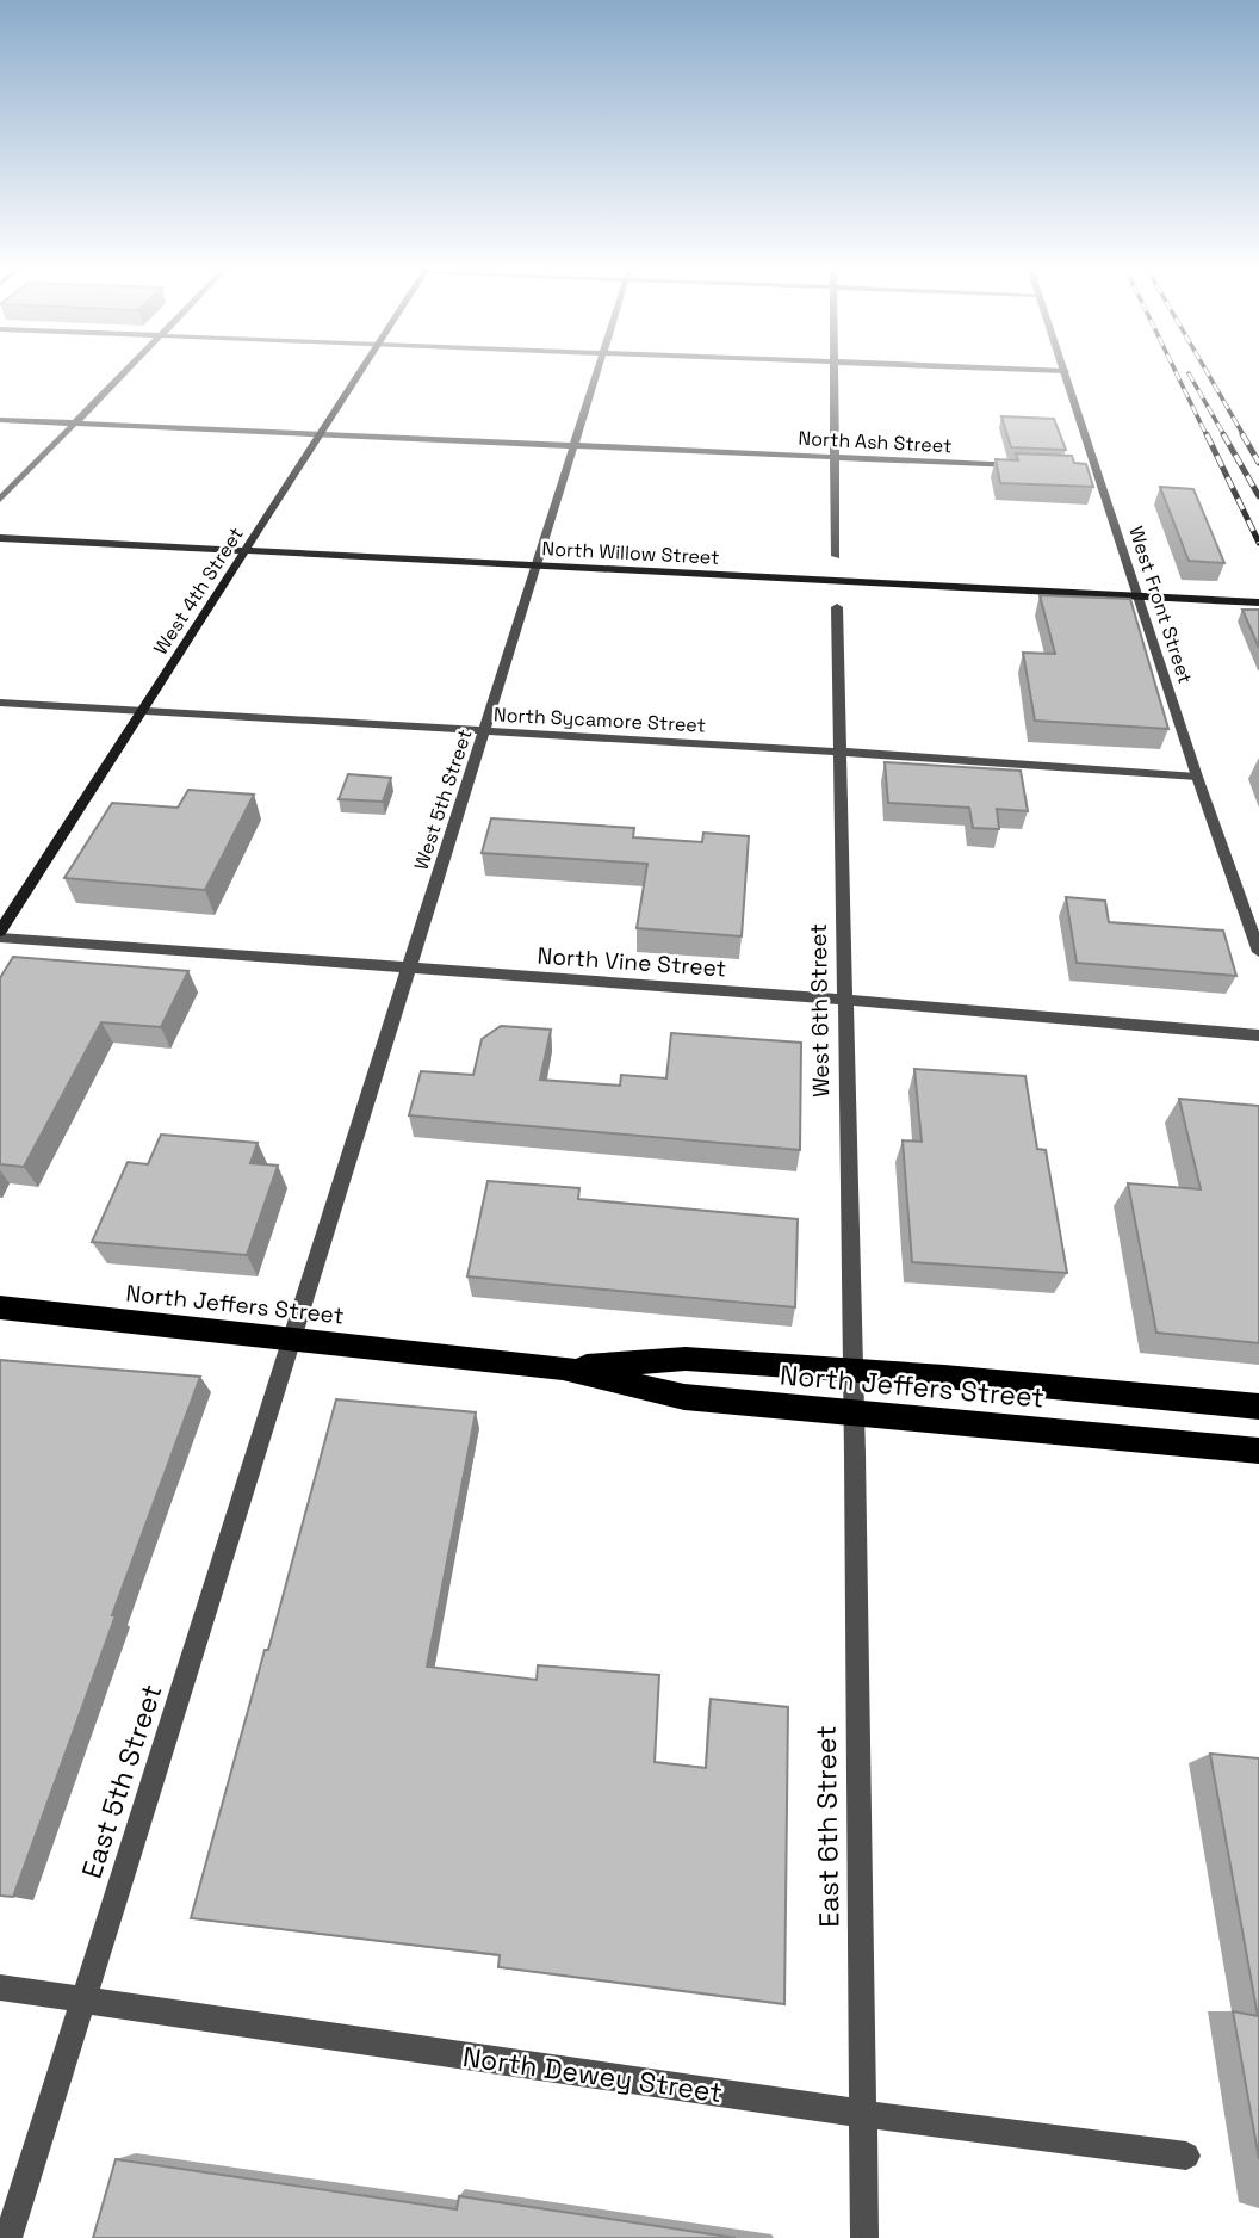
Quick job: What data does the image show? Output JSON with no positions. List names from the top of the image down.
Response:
{
  "streets": {
    "highway": ["North Jeffers Street"],
    "main road": ["North Willow Street", "West 4th Street"],
    "street": [
      "North Ash Street",
      "West Front Street",
      "North Sycamore Street",
      "West 5th Street",
      "North Vine Street",
      "West 6th Street",
      "East 5th Street",
      "East 6th Street",
      "North Dewey Street"
    ]
  },
  "crossings": [
    ["North Ash Street", "West 4th Street"],
    ["North Ash Street", "West 5th Street"],
    ["North Willow Street", "West 4th Street"],
    ["North Willow Street", "West 5th Street"],
    ["West 4th Street", "North Sycamore Street"],
    ["West Front Street", "North Sycamore Street"],
    ["North Sycamore Street", "West 5th Street"],
    ["North Sycamore Street", "West 6th Street"],
    ["West 5th Street", "North Vine Street"],
    ["West 5th Street", "North Jeffers Street"],
    ["West 5th Street", "East 5th Street"],
    ["North Vine Street", "West 6th Street"],
    ["West 6th Street", "North Jeffers Street"],
    ["West 6th Street", "East 6th Street"],
    ["North Jeffers Street", "East 5th Street"],
    ["North Jeffers Street", "East 6th Street"],
    ["East 5th Street", "North Dewey Street"],
    ["East 6th Street", "North Dewey Street"]
  ]
}
